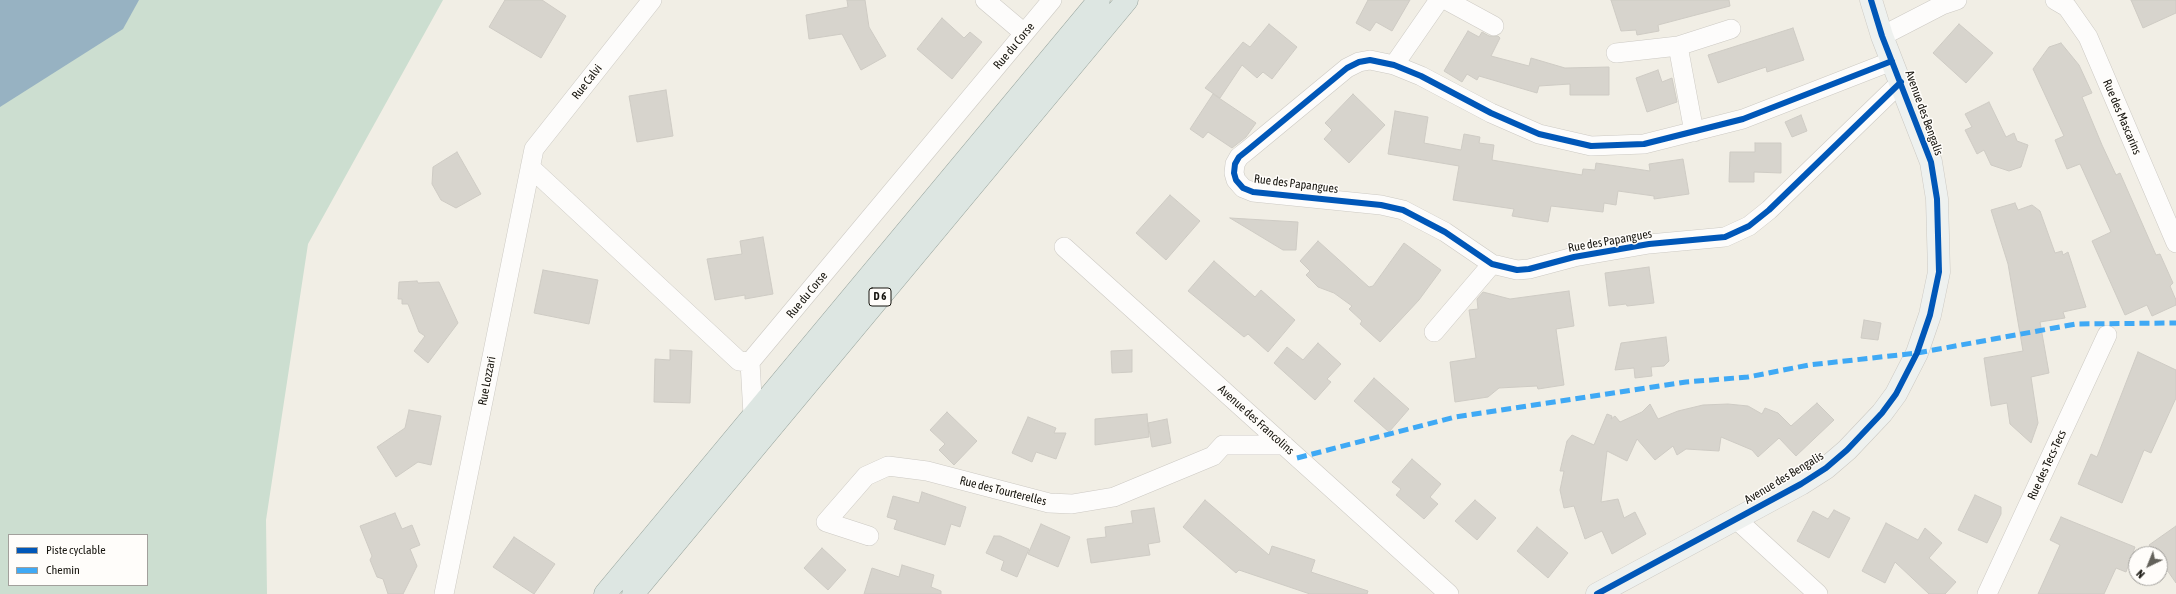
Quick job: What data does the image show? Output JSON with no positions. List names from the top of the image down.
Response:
{
  "streets": {
    "main road": ["D 6"],
    "street": [
      "Rue du Corse",
      "Rue Calvi",
      "Avenue des Bengalis",
      "Rue des Mascarins",
      "Rue des Papangues",
      "Rue Lozzari",
      "Avenue des Francolins",
      "Rue des Tecs-Tecs",
      "Rue des Tourterelles"
    ]
  },
  "crossings": [
    ["Rue Calvi", "Rue Lozzari"],
    ["Avenue des Bengalis", "Rue des Papangues"],
    ["Avenue des Francolins", "Rue des Tourterelles"]
  ],
  "legend": ["Piste cyclable", "Chemin"],
  "north": "bottom left"
}
